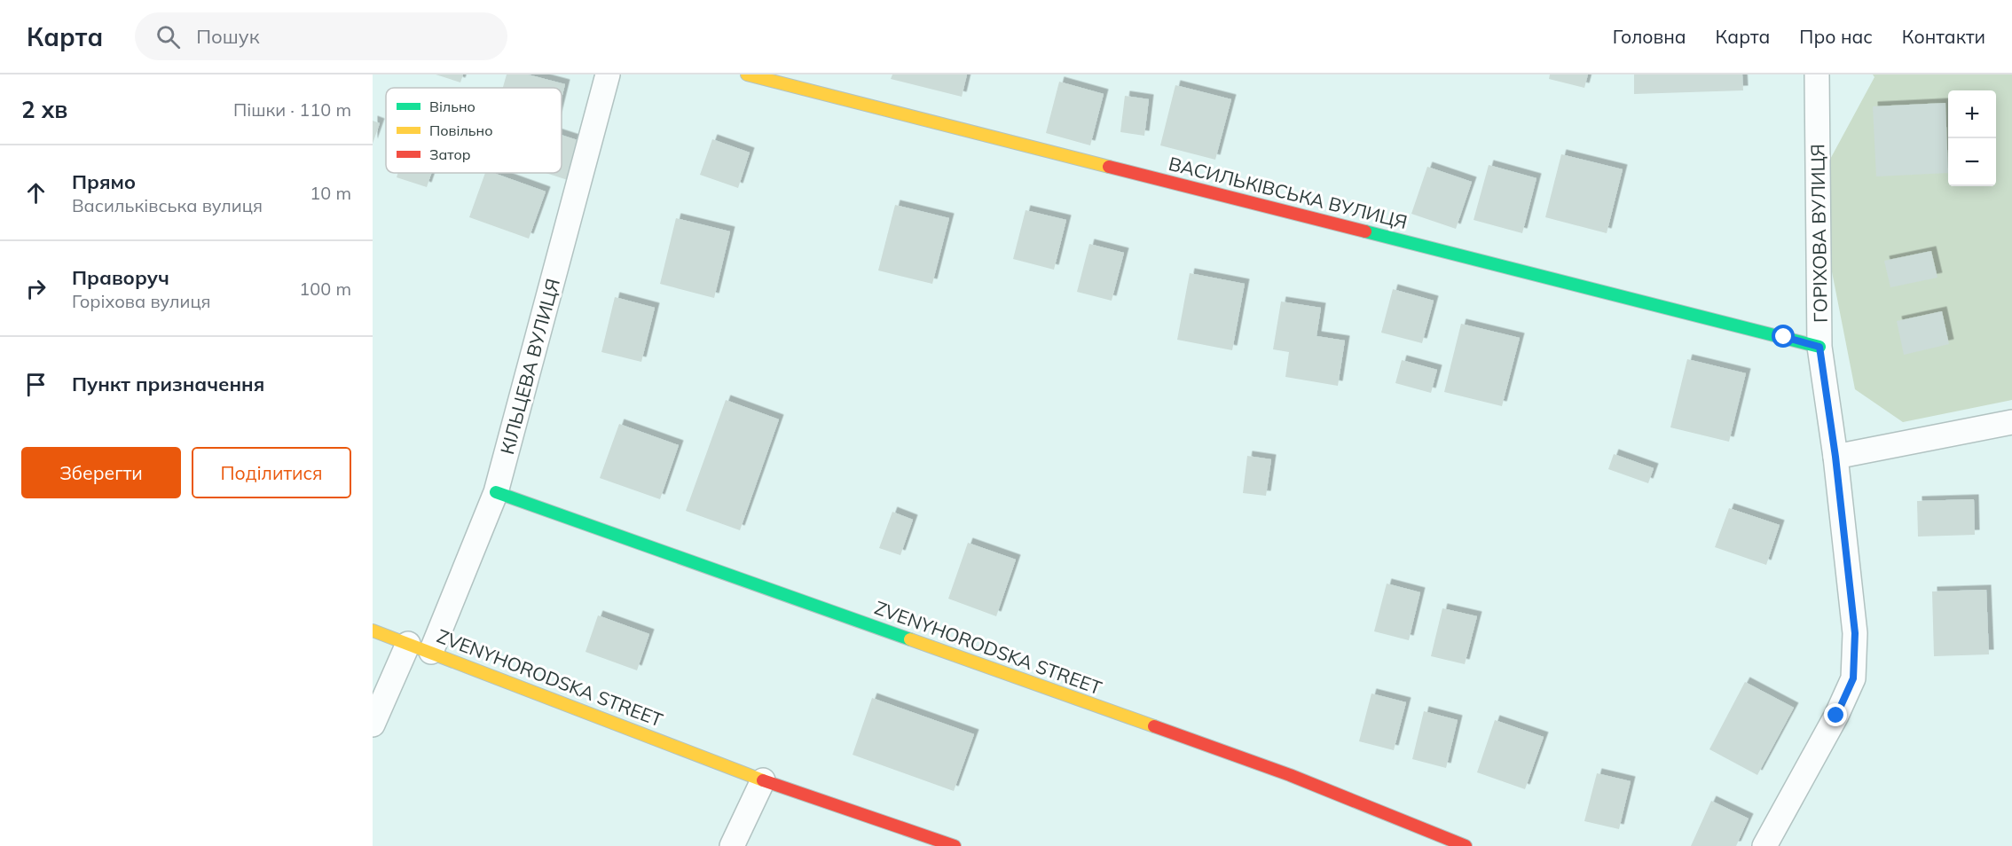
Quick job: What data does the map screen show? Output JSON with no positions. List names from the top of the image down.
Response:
{
  "streets": {
    "street": [
      "ВАСИЛЬКІВСЬКА ВУЛИЦЯ",
      "ГОРІХОВА ВУЛИЦЯ",
      "КІЛЬЦЕВА ВУЛИЦЯ",
      "ZVENYHORODSKA STREET"
    ]
  },
  "crossings": [
    ["ВАСИЛЬКІВСЬКА ВУЛИЦЯ", "ГОРІХОВА ВУЛИЦЯ"],
    ["КІЛЬЦЕВА ВУЛИЦЯ", "ZVENYHORODSKA STREET"]
  ],
  "legend": ["Вільно", "Повільно", "Затор"],
  "page": {
    "header": "Карта",
    "search": "Пошук",
    "nav": [
      "Головна",
      "Карта",
      "Про нас",
      "Контакти"
    ],
    "heading": ["2 хв", "Пішки · 110 m"],
    "map_buttons": ["+", "−"],
    "list": [
      ["Прямо", "Васильківська вулиця", "10 m"],
      ["Праворуч", "Горіхова вулиця", "100 m"],
      "Пункт призначення"
    ],
    "buttons": ["Зберегти", "Поділитися"]
  }
}
